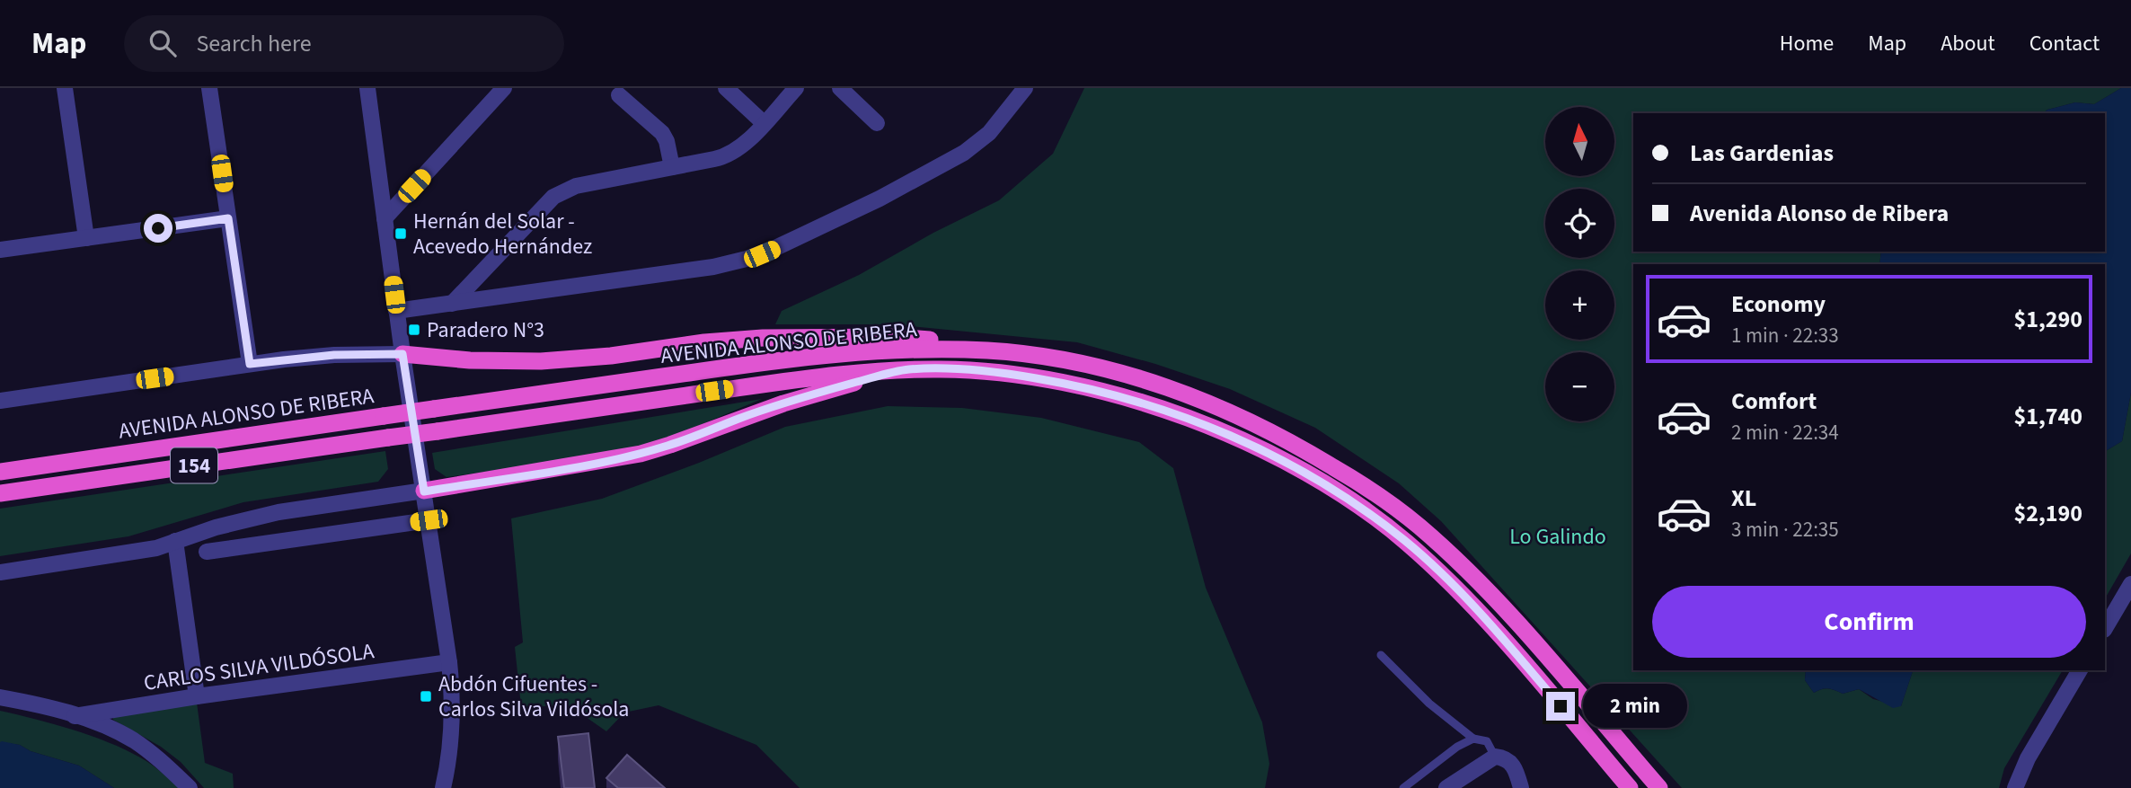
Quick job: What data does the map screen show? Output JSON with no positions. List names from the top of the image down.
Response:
{
  "streets": {
    "highway": ["AVENIDA ALONSO DE RIBERA", "154"],
    "street": ["CARLOS SILVA VILDÓSOLA"]
  },
  "parks": ["Lo Galindo"],
  "places": {
    "transit": ["Hernán del Solar - Acevedo Hernández", "Paradero N°3", "Abdón Cifuentes - Carlos Silva Vildósola"]
  },
  "north": "top",
  "page": {
    "header": "Map",
    "search": "Search here",
    "nav": [
      "Home",
      "Map",
      "About",
      "Contact"
    ],
    "map_buttons": ["+", "−"],
    "banner": ["Las Gardenias", "Avenida Alonso de Ribera"],
    "list": [
      {
        "name": "Economy",
        "note": "1 min · 22:33",
        "value": "$1,290"
      },
      {
        "name": "Comfort",
        "note": "2 min · 22:34",
        "value": "$1,740"
      },
      {
        "name": "XL",
        "note": "3 min · 22:35",
        "value": "$2,190"
      }
    ],
    "buttons": "Confirm",
    "bubble": "2 min"
  }
}
